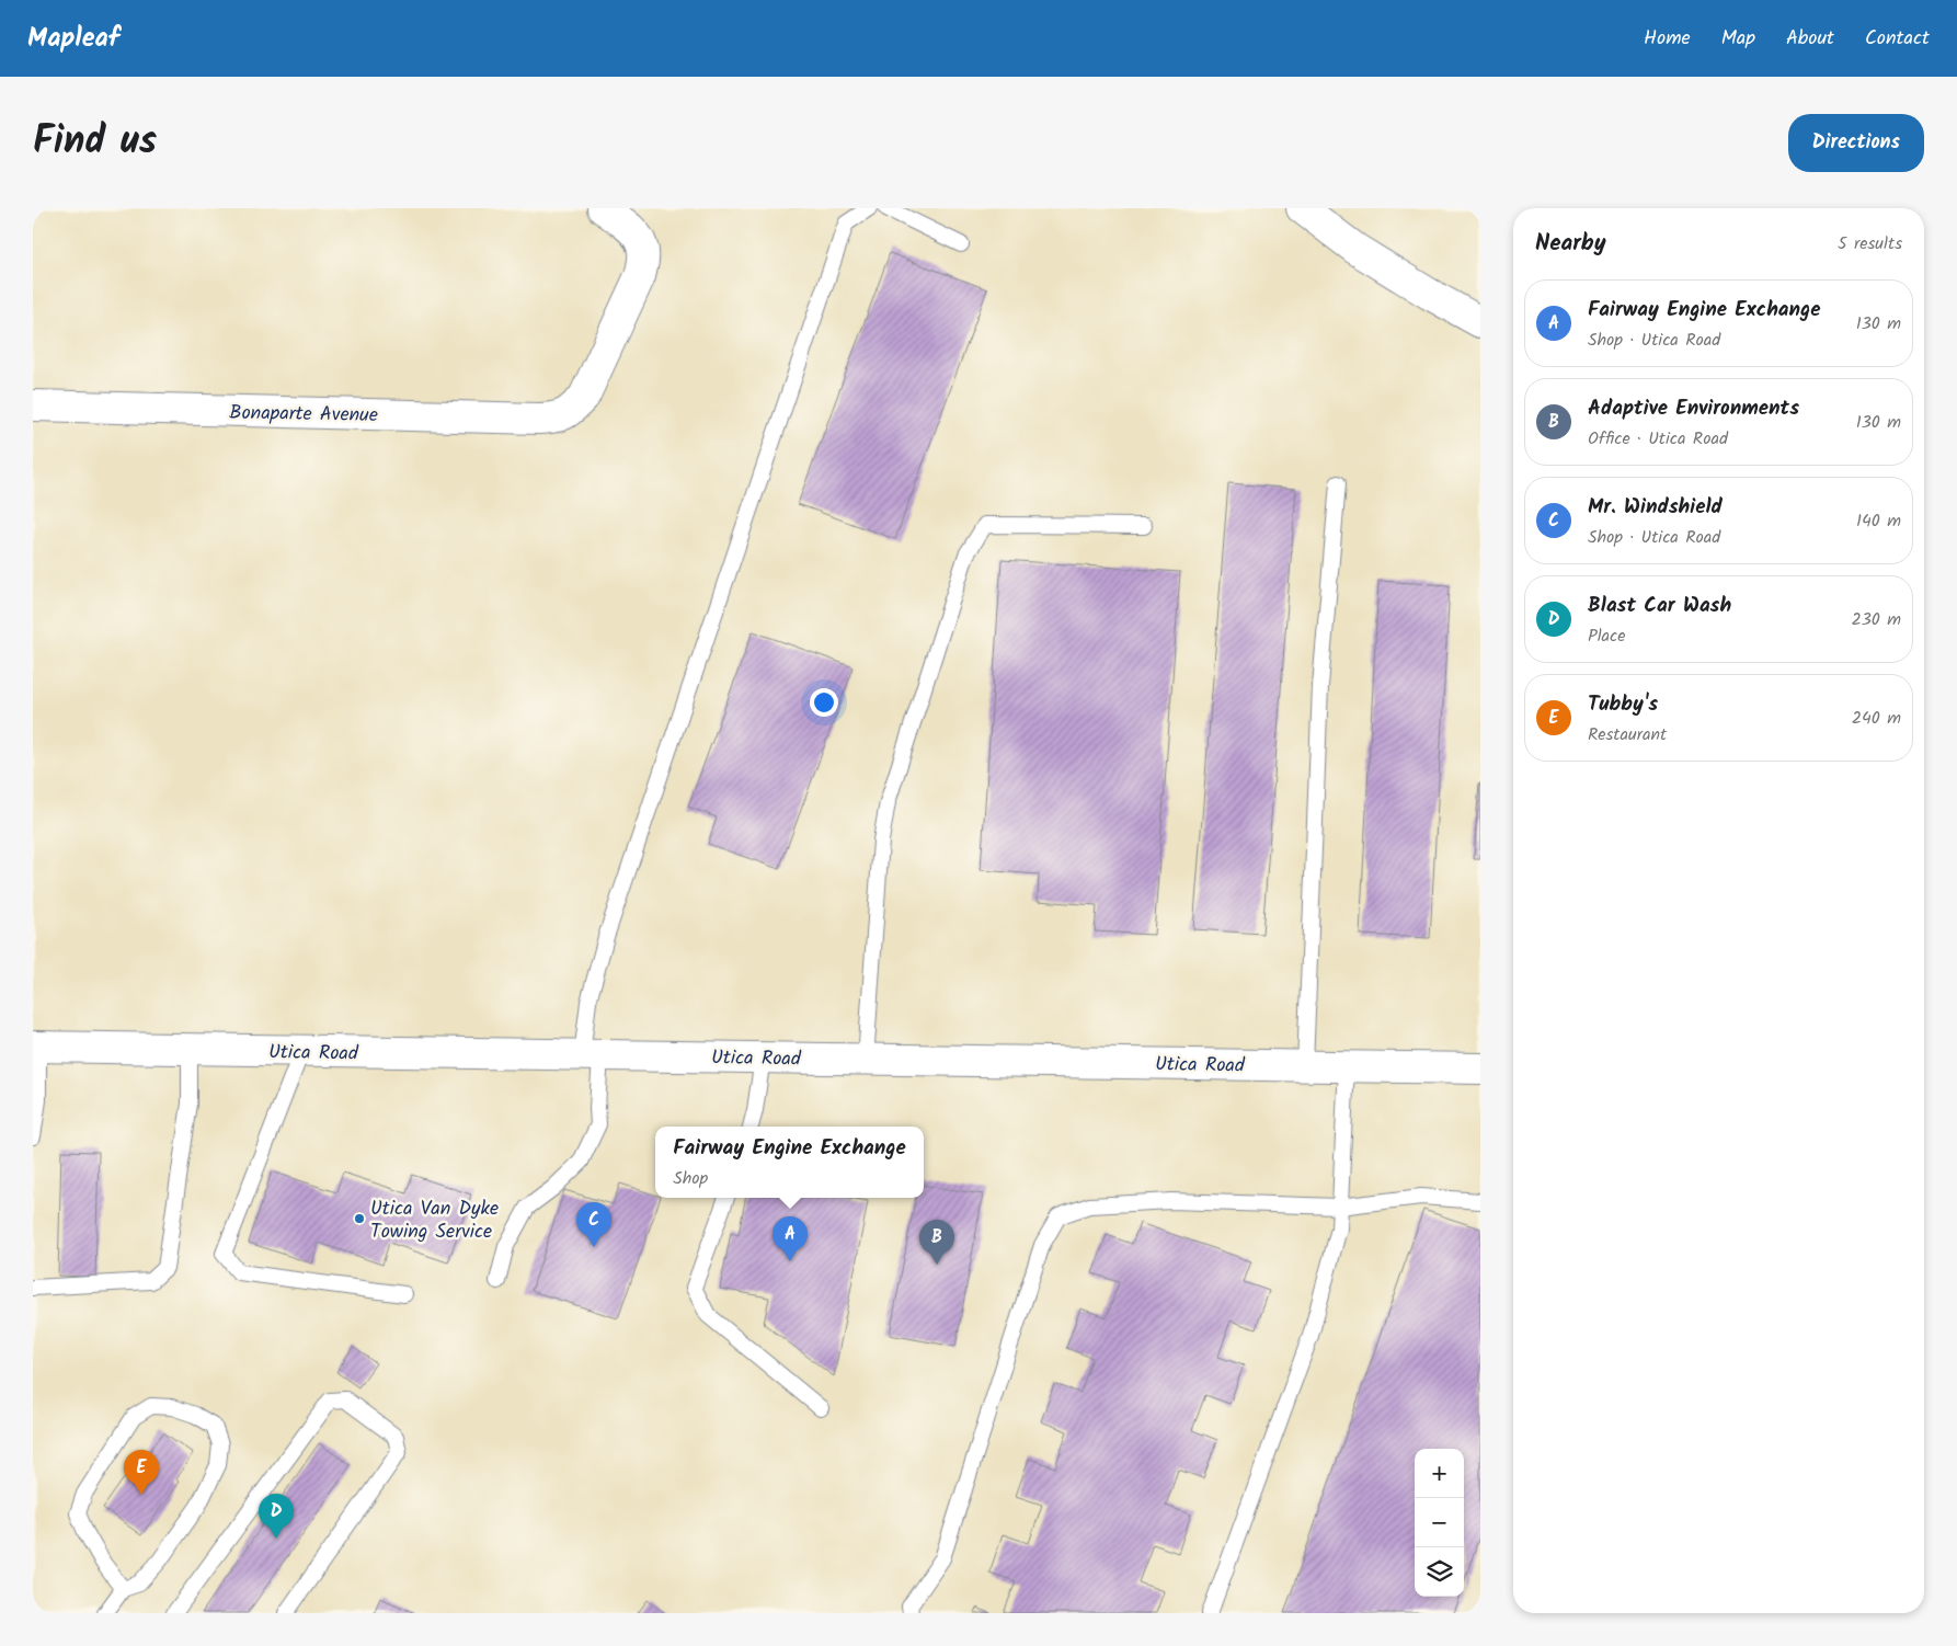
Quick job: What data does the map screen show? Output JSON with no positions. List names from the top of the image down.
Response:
{
  "streets": {
    "street": ["Bonaparte Avenue", "Utica Road"]
  },
  "places": ["Utica Van Dyke Towing Service"],
  "page": {
    "header": "Mapleaf",
    "nav": [
      "Home",
      "Map",
      "About",
      "Contact"
    ],
    "title": "Find us",
    "buttons": "Directions",
    "heading": ["Nearby", "5 results"],
    "list": [
      {
        "mark": "A",
        "name": "Fairway Engine Exchange",
        "note": "Shop · Utica Road",
        "value": "130 m"
      },
      {
        "mark": "B",
        "name": "Adaptive Environments",
        "note": "Office · Utica Road",
        "value": "130 m"
      },
      {
        "mark": "C",
        "name": "Mr. Windshield",
        "note": "Shop · Utica Road",
        "value": "140 m"
      },
      {
        "mark": "D",
        "name": "Blast Car Wash",
        "note": "Place",
        "value": "230 m"
      },
      {
        "mark": "E",
        "name": "Tubby's",
        "note": "Restaurant",
        "value": "240 m"
      }
    ],
    "popup": ["Fairway Engine Exchange", "Shop"],
    "pins": [
      "C",
      "A",
      "B",
      "E",
      "D"
    ],
    "map_buttons": ["+", "−"]
  }
}
